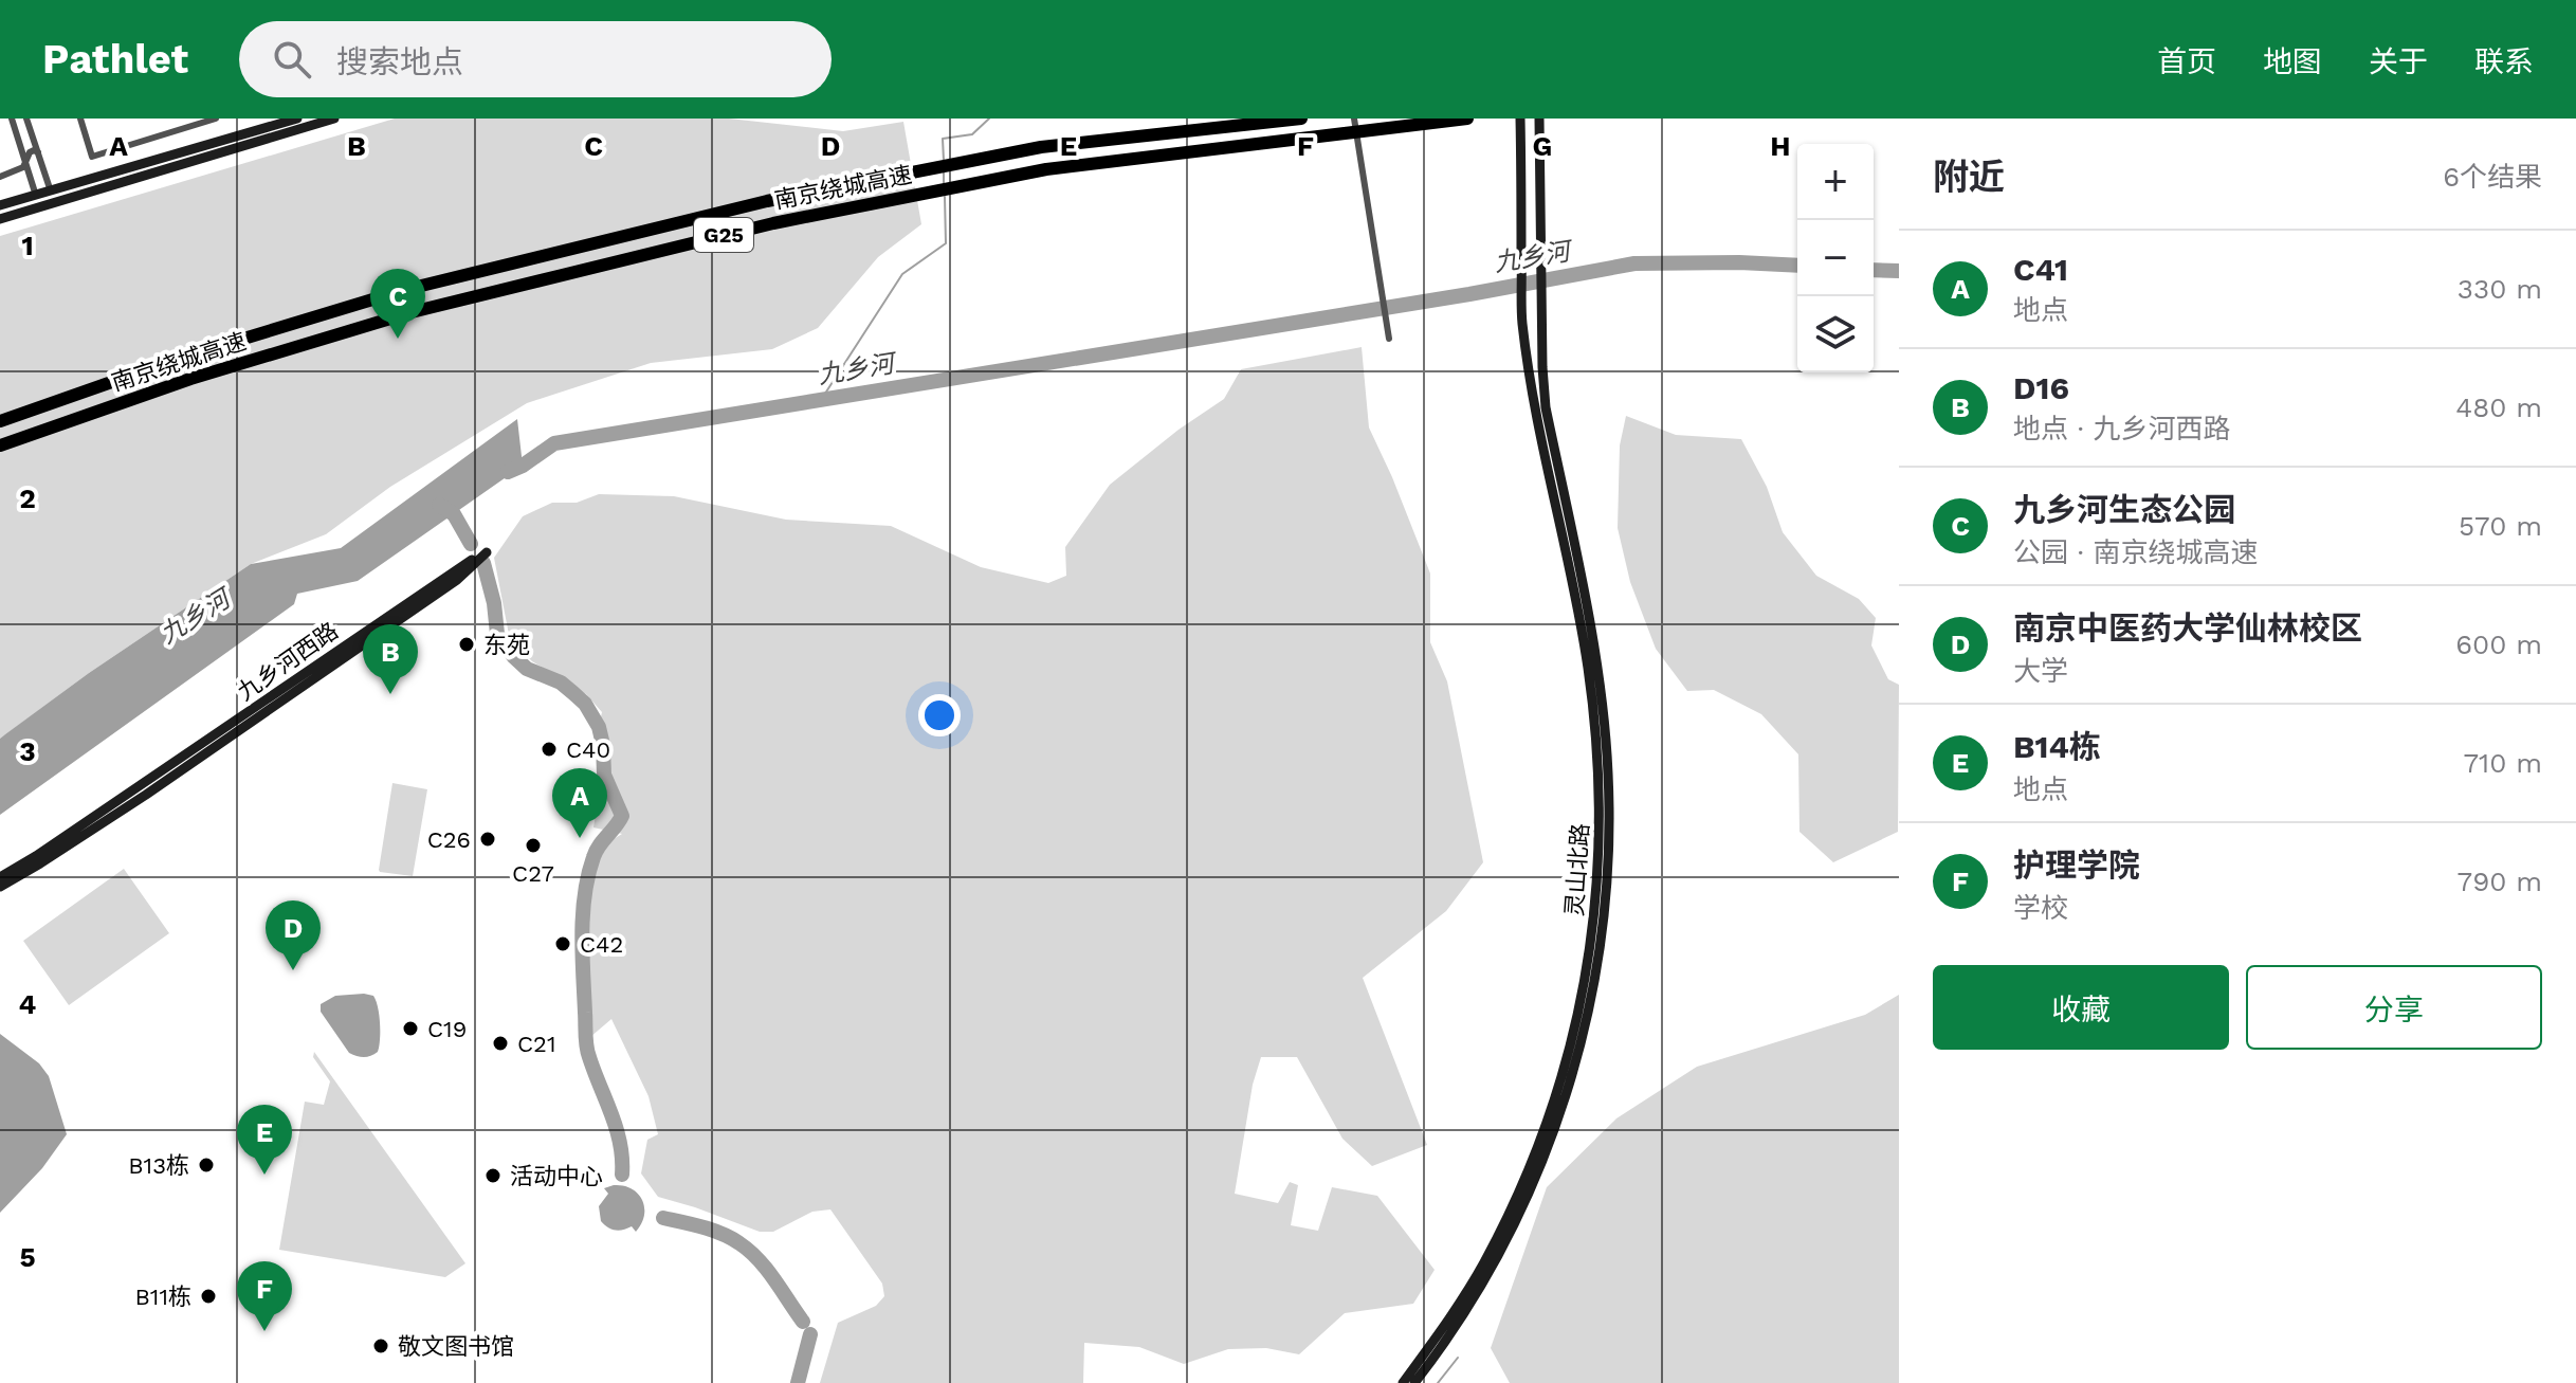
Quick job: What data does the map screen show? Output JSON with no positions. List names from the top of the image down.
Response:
{
  "streets": {
    "highway": ["南京绕城高速", "G25"],
    "main road": ["九乡河西路", "灵山北路"]
  },
  "water": ["九乡河"],
  "places": [
    "东苑",
    "C40",
    "C26",
    "C27",
    "C42",
    "C19",
    "C21",
    "B13栋",
    "活动中心",
    "B11栋",
    "敬文图书馆"
  ],
  "page": {
    "header": "Pathlet",
    "search": "搜索地点",
    "nav": [
      "首页",
      "地图",
      "关于",
      "联系"
    ],
    "heading": ["附近", "6个结果"],
    "map_buttons": ["+", "−"],
    "list": [
      {
        "mark": "A",
        "name": "C41",
        "note": "地点",
        "value": "330 m"
      },
      {
        "mark": "B",
        "name": "D16",
        "note": "地点 · 九乡河西路",
        "value": "480 m"
      },
      {
        "mark": "C",
        "name": "九乡河生态公园",
        "note": "公园 · 南京绕城高速",
        "value": "570 m"
      },
      {
        "mark": "D",
        "name": "南京中医药大学仙林校区",
        "note": "大学",
        "value": "600 m"
      },
      {
        "mark": "E",
        "name": "B14栋",
        "note": "地点",
        "value": "710 m"
      },
      {
        "mark": "F",
        "name": "护理学院",
        "note": "学校",
        "value": "790 m"
      }
    ],
    "pins": [
      "C",
      "B",
      "A",
      "D",
      "E",
      "F"
    ],
    "buttons": ["收藏", "分享"]
  },
  "grid": {
    "columns": [
      "A",
      "B",
      "C",
      "D",
      "E",
      "F",
      "G",
      "H"
    ],
    "rows": [
      "1",
      "2",
      "3",
      "4",
      "5"
    ]
  }
}
